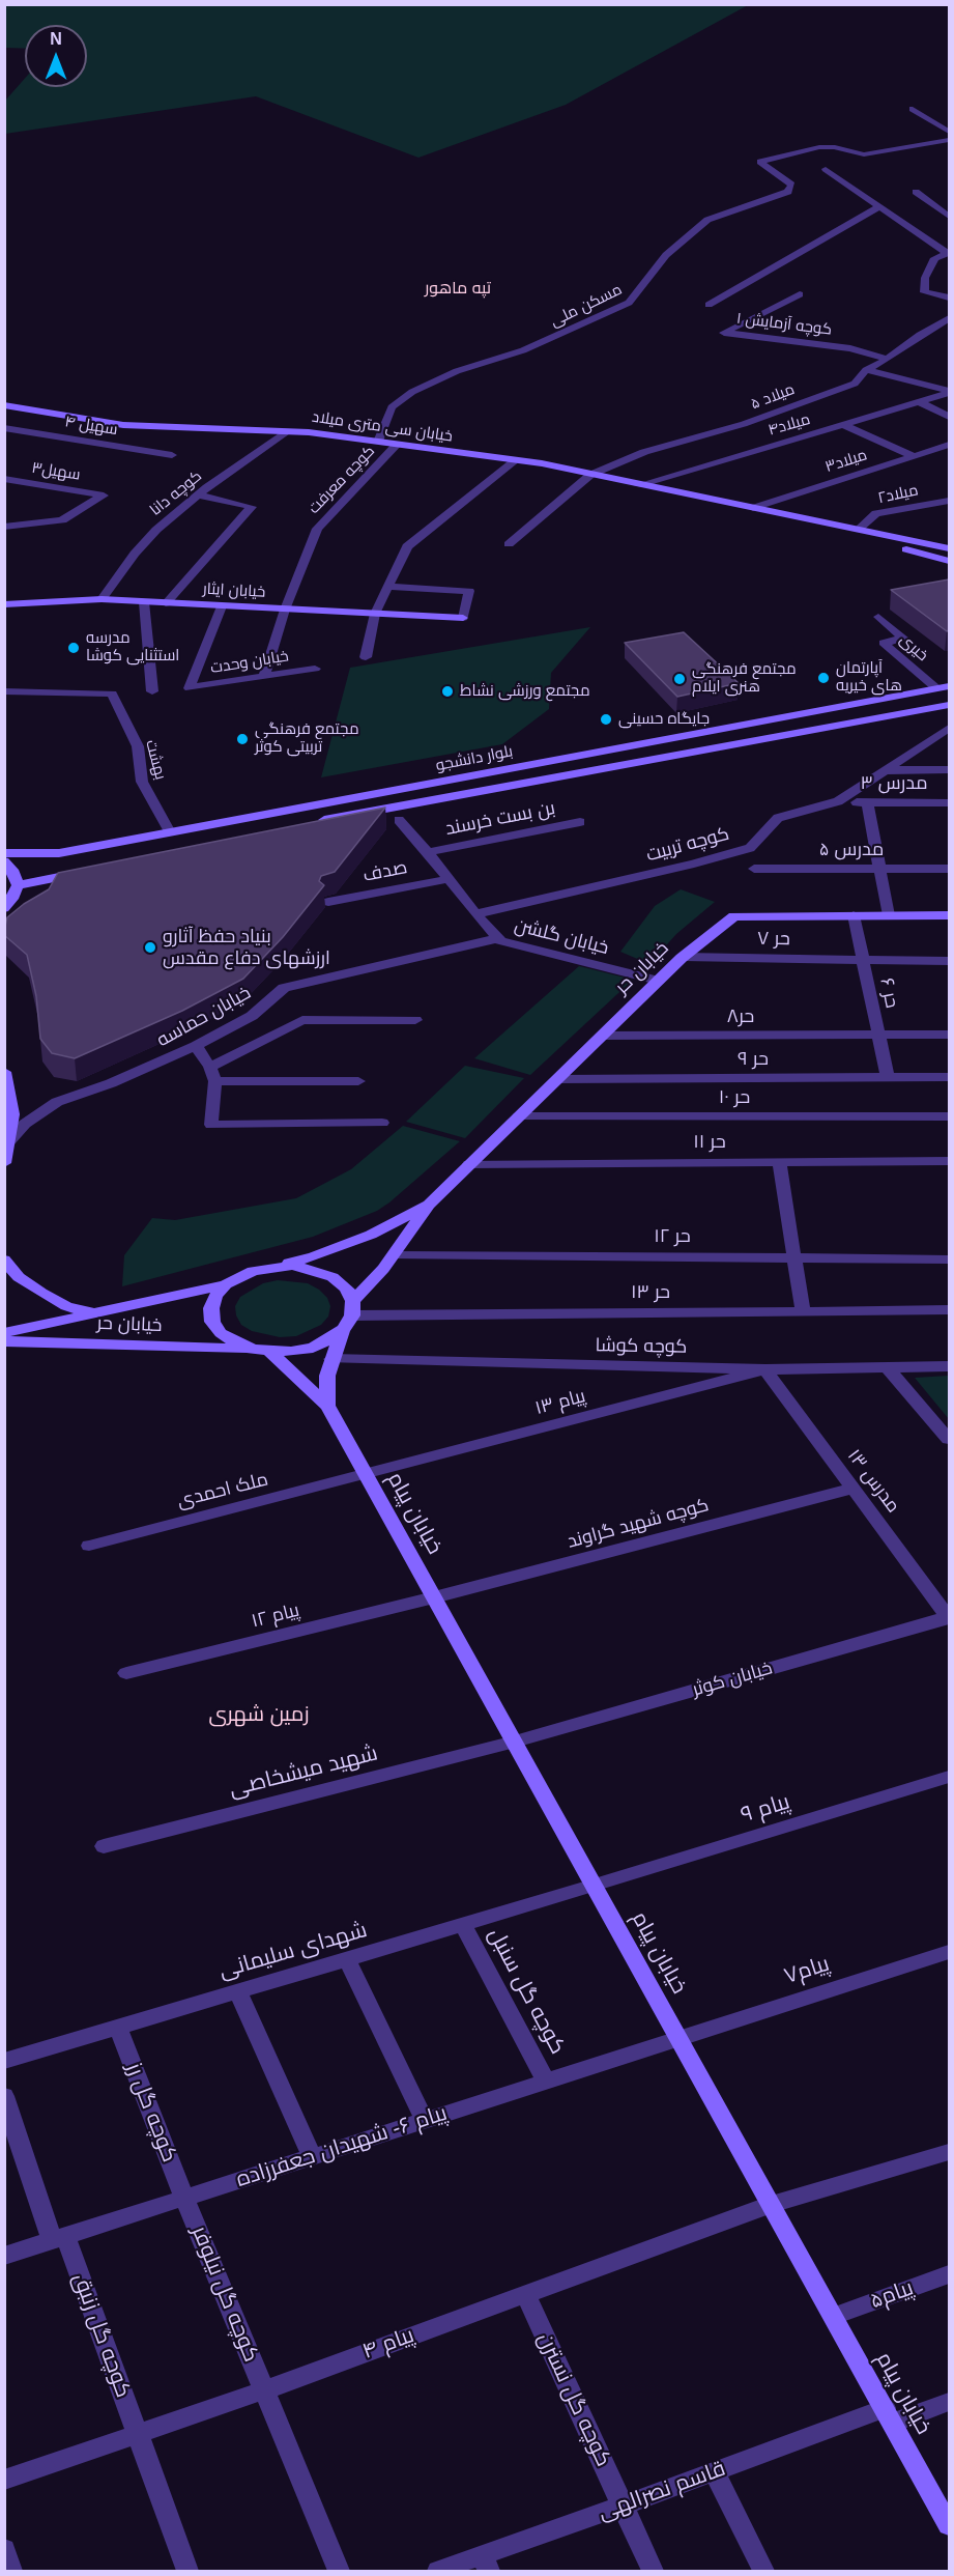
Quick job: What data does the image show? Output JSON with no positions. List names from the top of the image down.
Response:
{
  "streets": {
    "street": [
      "مسکن ملی",
      "۱ کوچه آزمایش",
      "میلاد ۵",
      "میلاد۴",
      "سهیل ۴",
      "خیابان سی متری میلاد",
      "میلاد۳",
      "سهیل۳",
      "کوچه معرفت",
      "کوچه دانا",
      "میلاد۲",
      "خیابان ایثار",
      "خیری",
      "خیابان وحدت",
      "بلوار دانشجو",
      "بهشت",
      "مدرس ۳",
      "بن بست خرسند",
      "کوچه تربیت",
      "مدرس ۵",
      "صدف",
      "خیابان گلشن",
      "حر ۷",
      "خیابان حر",
      "حر ۶",
      "خیابان حماسه",
      "حر۸",
      "حر ۹",
      "حر ۱۰",
      "حر ۱۱",
      "حر ۱۲",
      "۱۳ حر",
      "کوچه کوشا",
      "پیام ۱۳",
      "مدرس ۱۳",
      "ملک احمدی",
      "خیابان پیام",
      "کوچه شهید گراوند",
      "پیام ۱۲",
      "خیابان کوثر",
      "شهید میشخاصی",
      "پیام ۹",
      "شهدای سلیمانی",
      "پیام۷",
      "کوچه گل سنبل",
      "کوچه گل رز",
      "پیام ۶- شهیدان جعفرزاده",
      "کوچه گل نیلوفر",
      "پیام۵",
      "کوچه گل زنبق",
      "پیام ۴",
      "کوچه گل نسترن",
      "قاسم نصرالهی"
    ]
  },
  "crossings": [
    ["مسکن ملی", "خیابان سی متری میلاد"],
    ["۱ کوچه آزمایش", "میلاد ۵"],
    ["میلاد ۵", "خیابان سی متری میلاد"],
    ["میلاد۴", "خیابان سی متری میلاد"],
    ["خیابان سی متری میلاد", "میلاد۳"],
    ["خیابان سی متری میلاد", "کوچه معرفت"],
    ["خیابان سی متری میلاد", "کوچه دانا"],
    ["خیابان سی متری میلاد", "میلاد۲"],
    ["کوچه معرفت", "خیابان ایثار"],
    ["کوچه معرفت", "خیابان وحدت"],
    ["کوچه دانا", "خیابان ایثار"],
    ["خیابان ایثار", "خیابان وحدت"],
    ["خیری", "بلوار دانشجو"],
    ["بلوار دانشجو", "بهشت"],
    ["مدرس ۳", "کوچه تربیت"],
    ["بن بست خرسند", "خیابان گلشن"],
    ["کوچه تربیت", "خیابان گلشن"],
    ["صدف", "خیابان گلشن"],
    ["خیابان گلشن", "خیابان حر"],
    ["خیابان گلشن", "خیابان حماسه"],
    ["حر ۷", "خیابان حر"],
    ["حر ۷", "حر ۶"],
    ["خیابان حر", "حر ۶"],
    ["خیابان حر", "حر۸"],
    ["خیابان حر", "حر ۹"],
    ["خیابان حر", "حر ۱۰"],
    ["خیابان حر", "حر ۱۱"],
    ["خیابان حر", "حر ۱۲"],
    ["خیابان حر", "۱۳ حر"],
    ["خیابان حر", "خیابان پیام"],
    ["حر ۶", "حر۸"],
    ["حر ۶", "حر ۹"],
    ["۱۳ حر", "خیابان پیام"],
    ["کوچه کوشا", "پیام ۱۳"],
    ["کوچه کوشا", "مدرس ۱۳"],
    ["کوچه کوشا", "خیابان پیام"],
    ["پیام ۱۳", "مدرس ۱۳"],
    ["پیام ۱۳", "ملک احمدی"],
    ["پیام ۱۳", "خیابان پیام"],
    ["مدرس ۱۳", "کوچه شهید گراوند"],
    ["مدرس ۱۳", "خیابان کوثر"],
    ["ملک احمدی", "خیابان پیام"],
    ["خیابان پیام", "کوچه شهید گراوند"],
    ["خیابان پیام", "پیام ۱۲"],
    ["خیابان پیام", "خیابان کوثر"],
    ["خیابان پیام", "شهید میشخاصی"],
    ["خیابان پیام", "پیام ۹"],
    ["خیابان پیام", "شهدای سلیمانی"],
    ["خیابان پیام", "پیام۷"],
    ["خیابان پیام", "پیام ۶- شهیدان جعفرزاده"],
    ["خیابان پیام", "پیام۵"],
    ["خیابان پیام", "پیام ۴"],
    ["خیابان پیام", "قاسم نصرالهی"],
    ["کوچه شهید گراوند", "پیام ۱۲"],
    ["خیابان کوثر", "شهید میشخاصی"],
    ["پیام ۹", "شهدای سلیمانی"],
    ["شهدای سلیمانی", "کوچه گل سنبل"],
    ["شهدای سلیمانی", "کوچه گل رز"],
    ["پیام۷", "پیام ۶- شهیدان جعفرزاده"],
    ["کوچه گل سنبل", "پیام ۶- شهیدان جعفرزاده"],
    ["کوچه گل رز", "پیام ۶- شهیدان جعفرزاده"],
    ["کوچه گل رز", "کوچه گل نیلوفر"],
    ["پیام ۶- شهیدان جعفرزاده", "کوچه گل نیلوفر"],
    ["پیام ۶- شهیدان جعفرزاده", "کوچه گل زنبق"],
    ["کوچه گل نیلوفر", "پیام ۴"],
    ["کوچه گل زنبق", "پیام ۴"],
    ["پیام ۴", "کوچه گل نسترن"],
    ["کوچه گل نسترن", "قاسم نصرالهی"]
  ],
  "districts": ["تپه ماهور", "زمین شهری"],
  "places": [
    "مدرسه استثنایی کوشا",
    "آپارتمان های خیریه",
    "مجتمع فرهنگی هنری ایلام",
    "مجتمع ورزشی نشاط",
    "جایگاه حسینی",
    "مجتمع فرهنگی تربیتی کوثر",
    "بنیاد حفظ آثارو ارزشهای دفاع مقدس"
  ],
  "north": "top"
}
